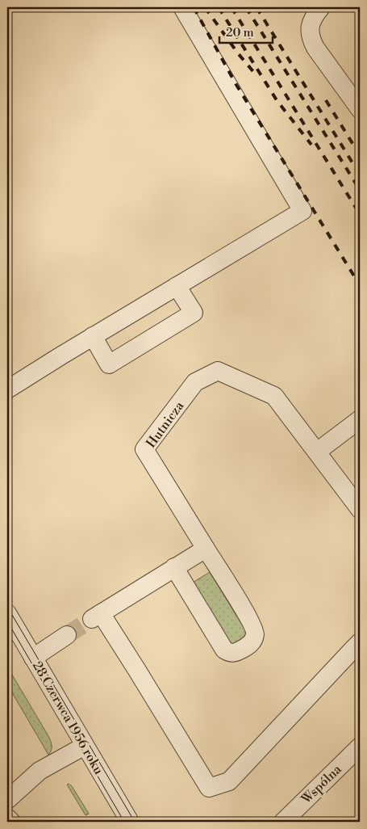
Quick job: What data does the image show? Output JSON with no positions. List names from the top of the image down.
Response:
{
  "streets": {
    "street": ["Hutnicza", "28 Czerwca 1956 roku", "Wspólna"]
  },
  "scale_bar": "20 m"
}
